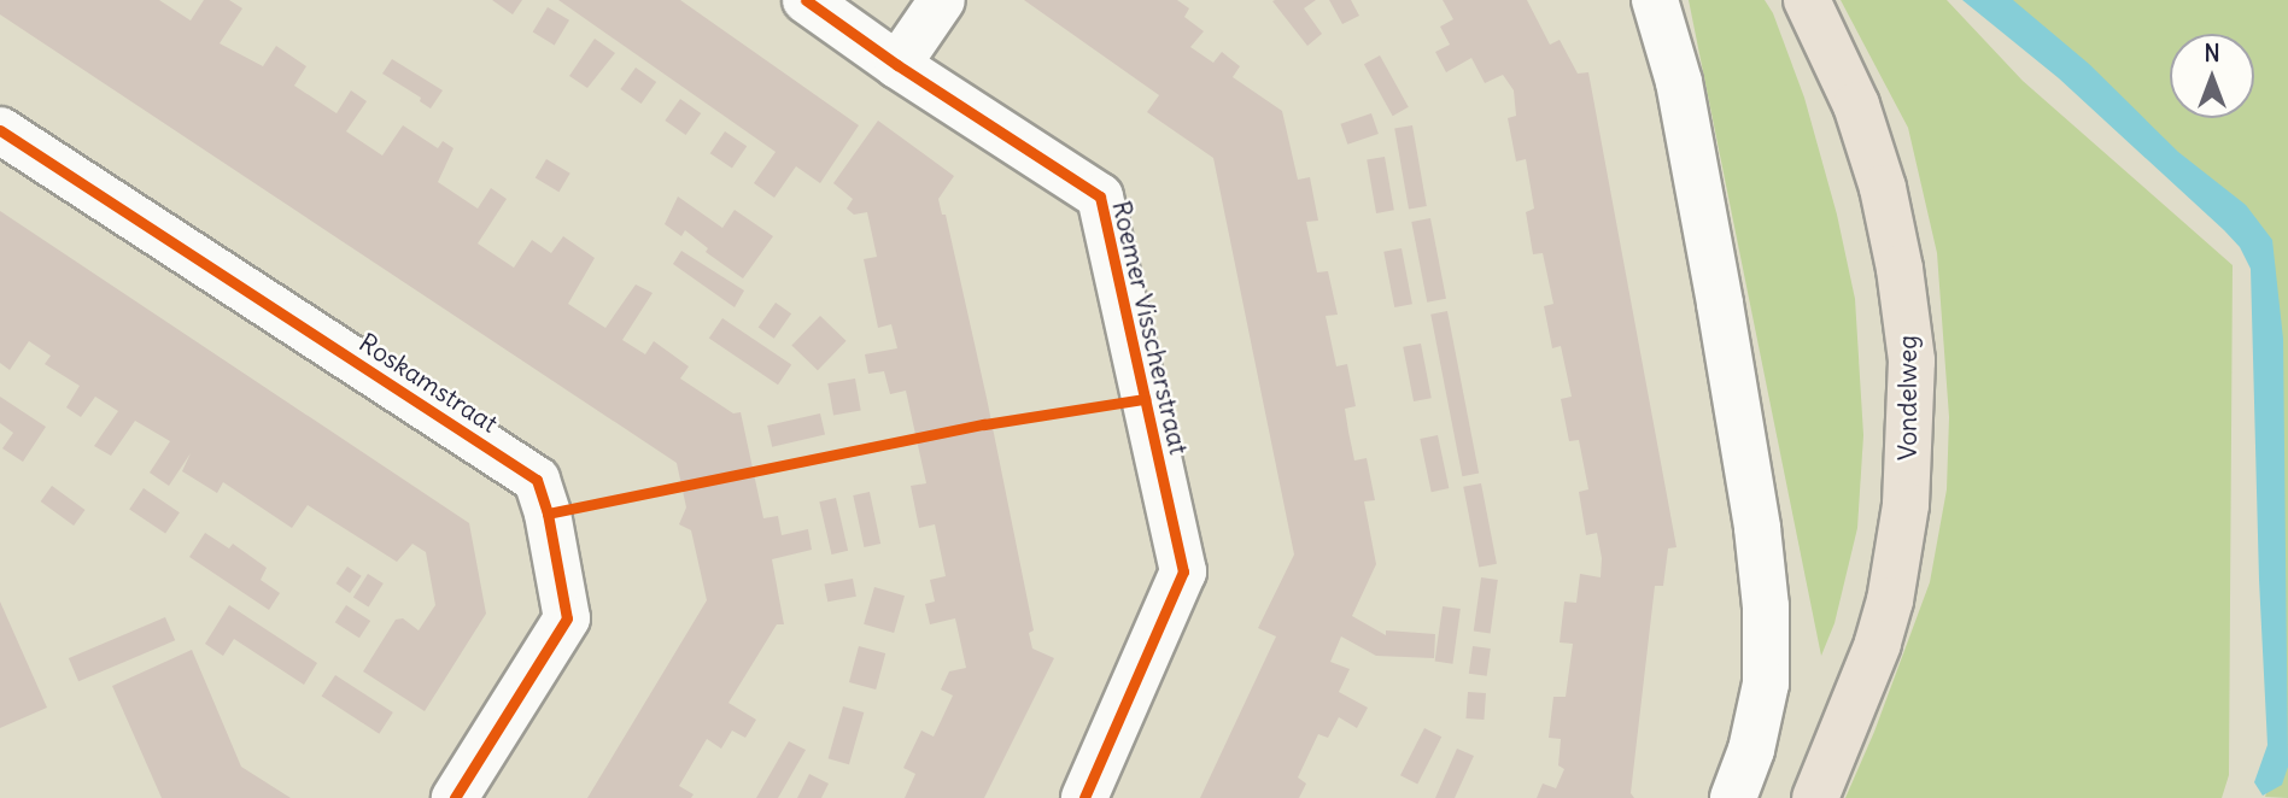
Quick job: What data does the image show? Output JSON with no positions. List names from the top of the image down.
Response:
{
  "streets": {
    "main road": ["Vondelweg"],
    "street": ["Roemer Visscherstraat", "Roskamstraat"]
  },
  "north": "top"
}
